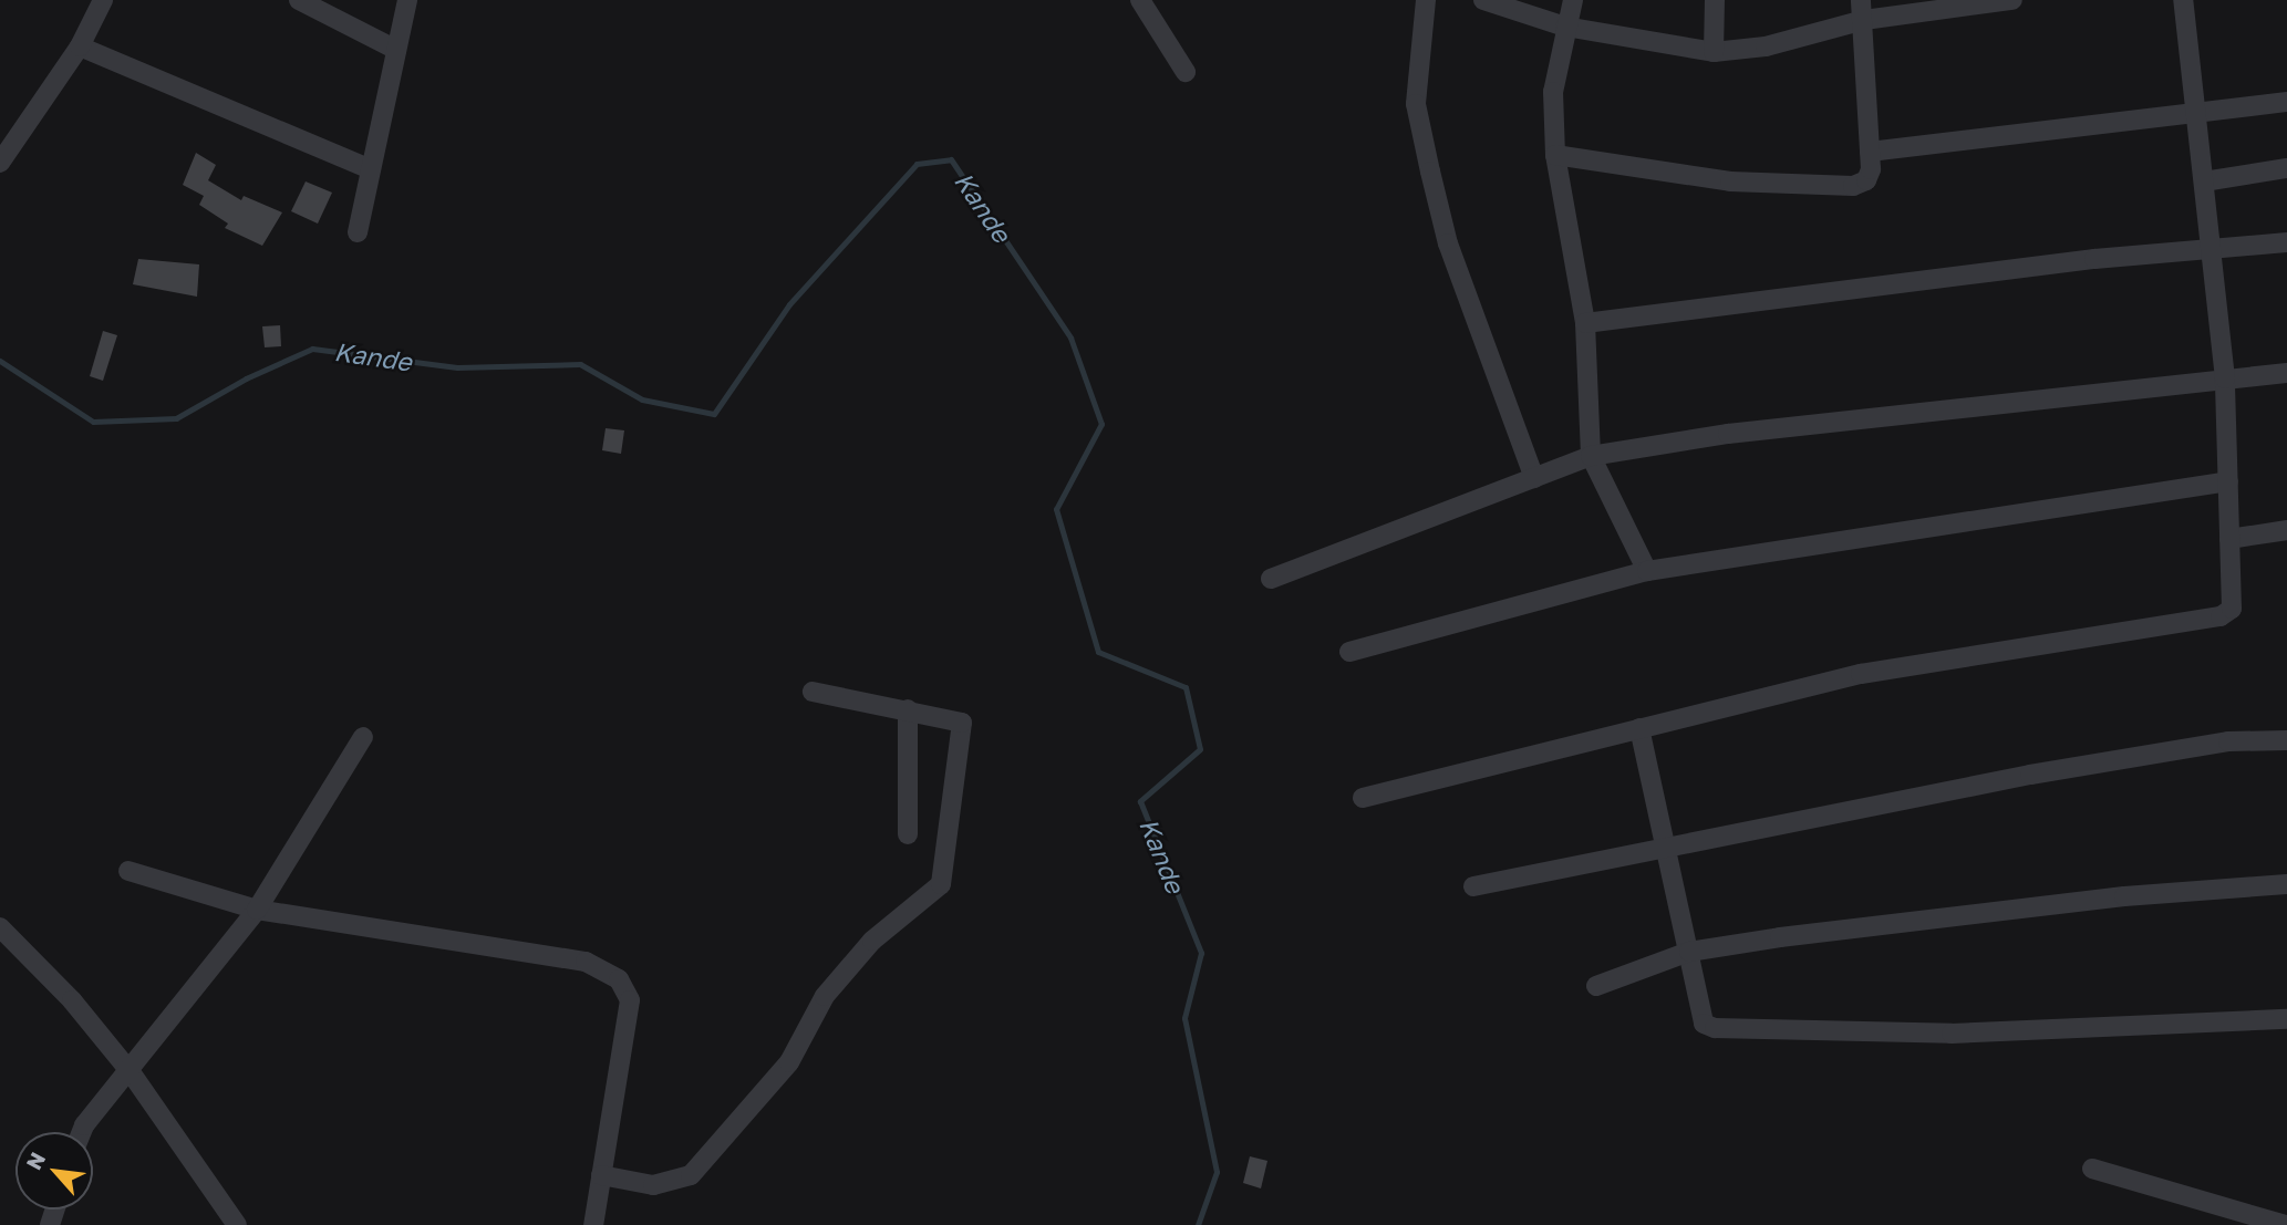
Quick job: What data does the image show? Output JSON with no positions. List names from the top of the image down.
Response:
{
  "water": ["Kande"],
  "north": "top left"
}
